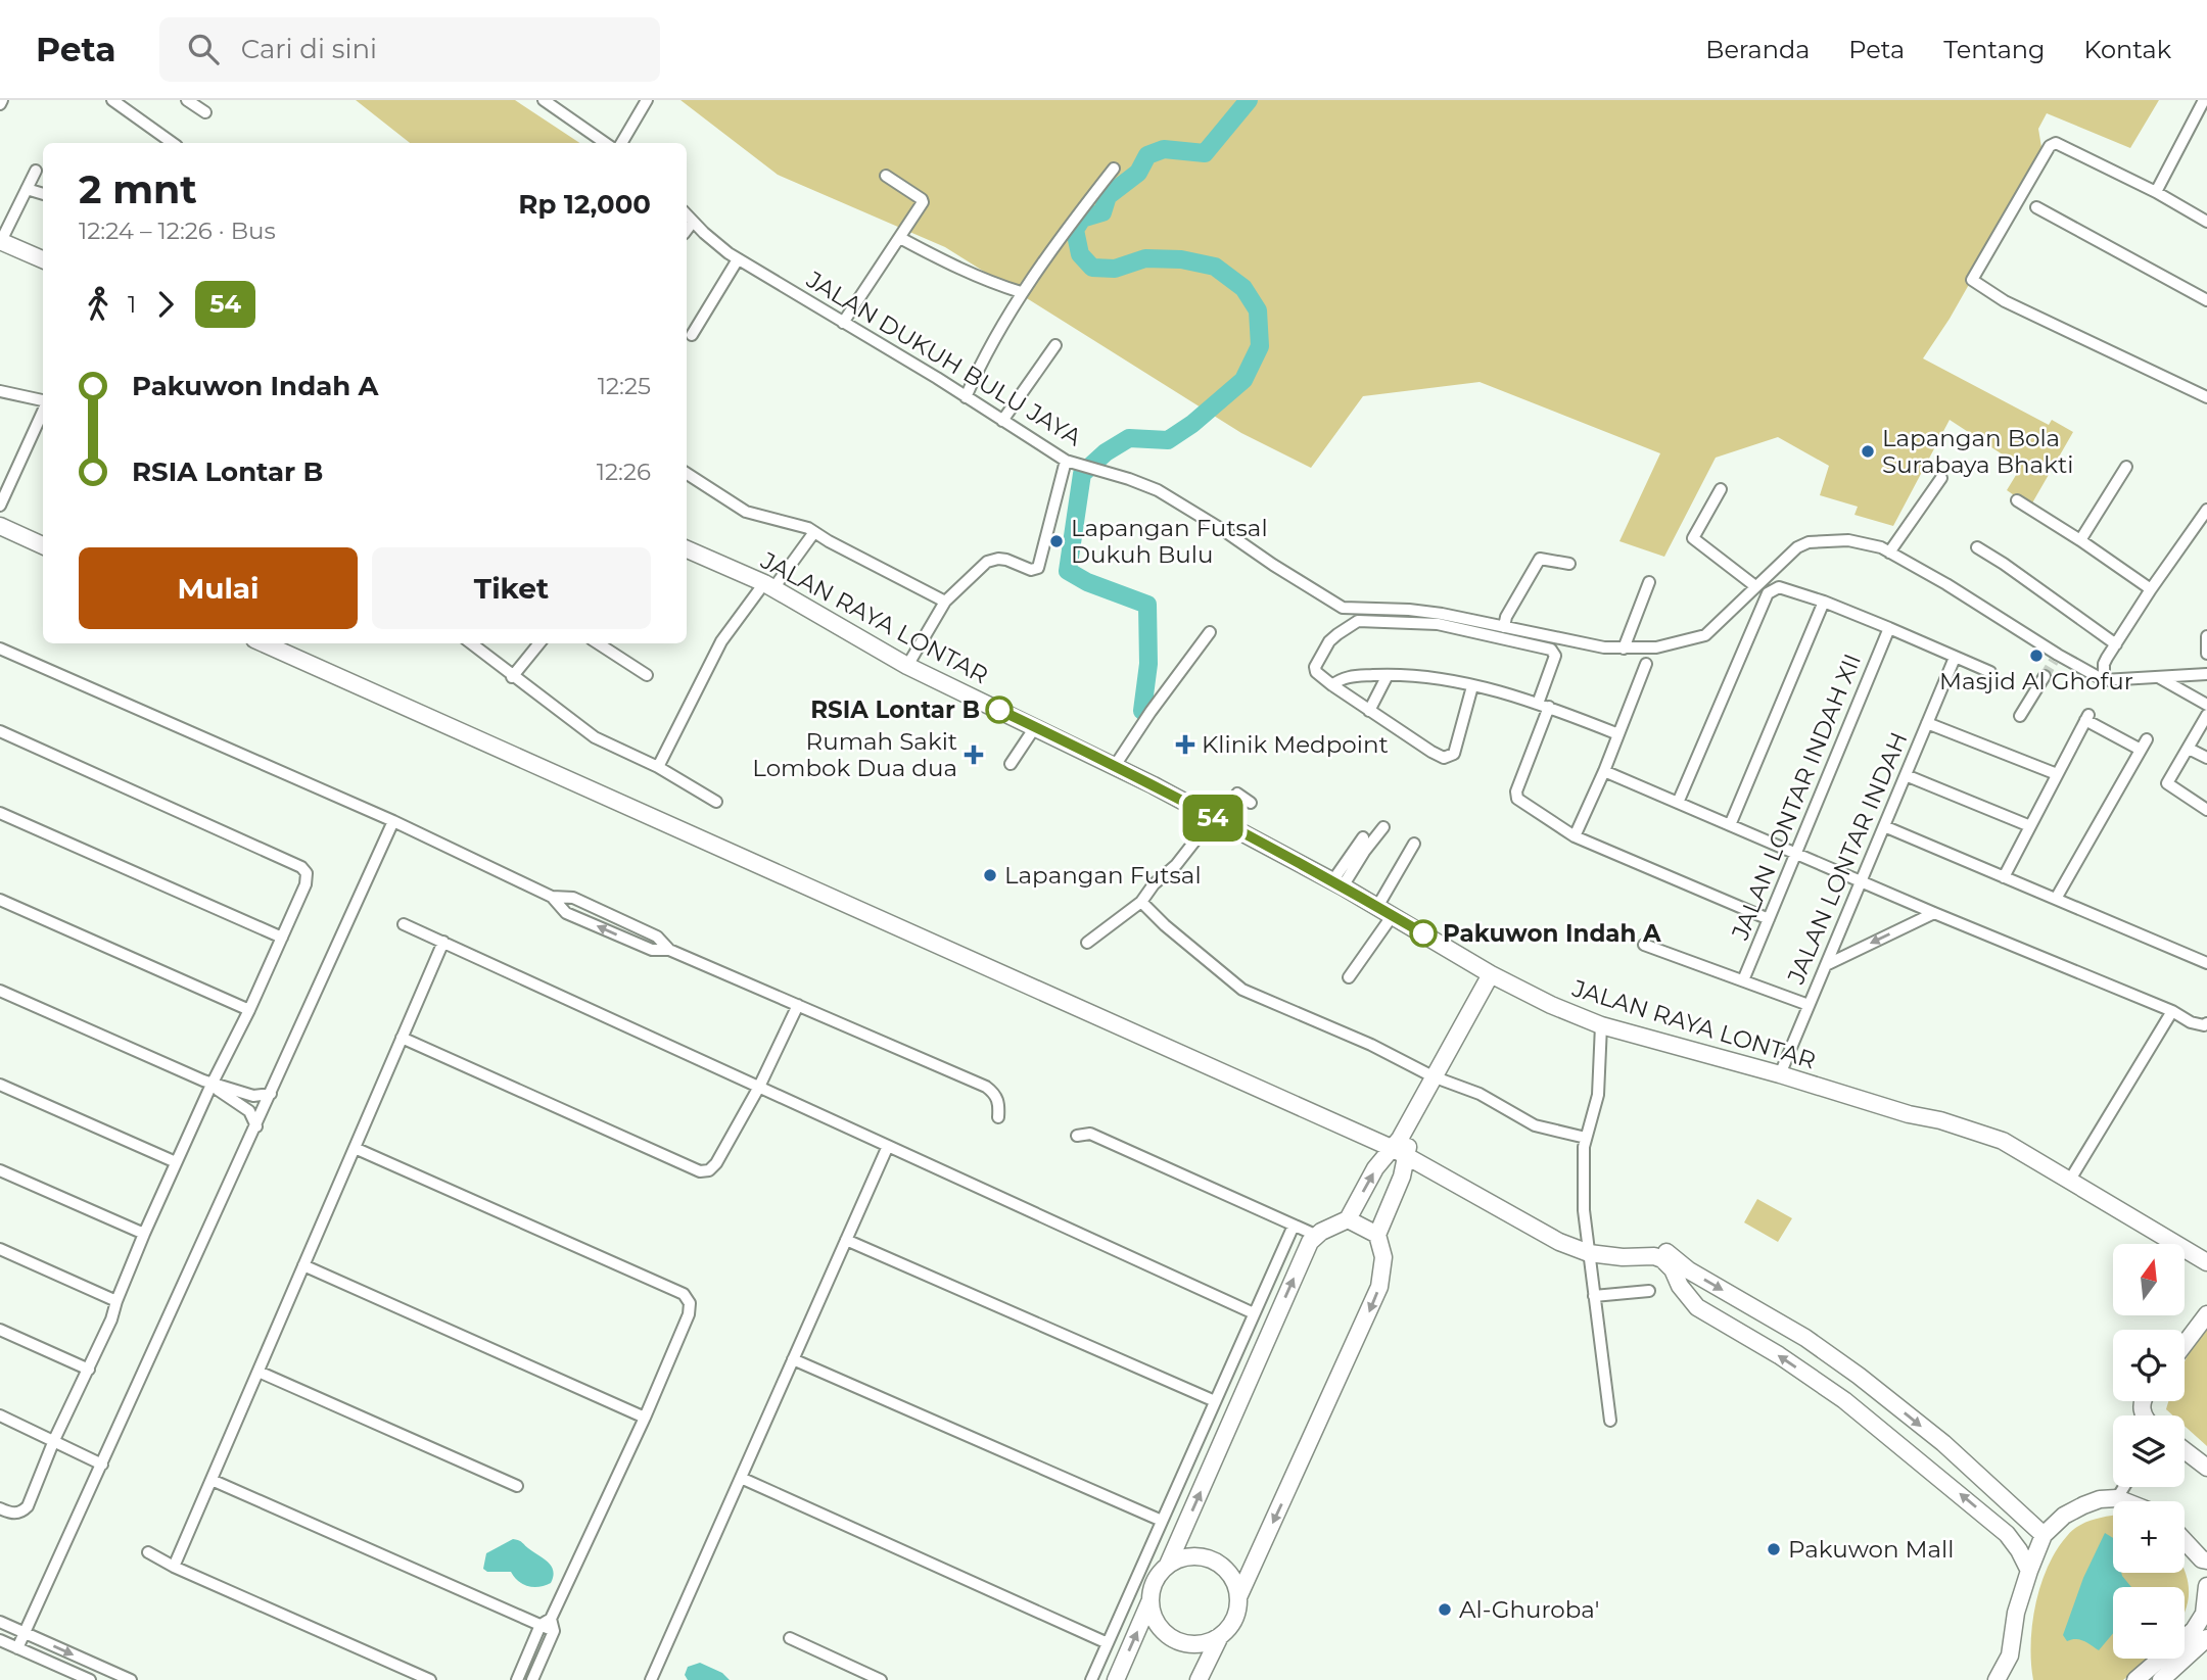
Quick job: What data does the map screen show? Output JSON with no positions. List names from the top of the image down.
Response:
{
  "streets": {
    "street": [
      "JALAN DUKUH BULU JAYA",
      "JALAN RAYA LONTAR",
      "JALAN LONTAR INDAH XII",
      "JALAN LONTAR INDAH"
    ]
  },
  "crossings": [
    ["JALAN RAYA LONTAR", "JALAN LONTAR INDAH"]
  ],
  "places": {
    "other": [
      "Lapangan Bola Surabaya Bhakti",
      "Lapangan Futsal Dukuh Bulu",
      "Masjid Al Ghofur",
      "RSIA Lontar B",
      "Lapangan Futsal",
      "Pakuwon Indah A",
      "Pakuwon Mall",
      "Al-Ghuroba'"
    ],
    "health": ["Klinik Medpoint", "Rumah Sakit Lombok Dua dua"]
  },
  "lines": ["bus line 54"],
  "north": "top",
  "page": {
    "header": "Peta",
    "search": "Cari di sini",
    "nav": [
      "Beranda",
      "Peta",
      "Tentang",
      "Kontak"
    ],
    "on_map": "54",
    "heading": ["2 mnt", "12:24 – 12:26 · Bus", "Rp 12,000"],
    "legs": ["1", "54"],
    "list": [
      {
        "name": "Pakuwon Indah A",
        "value": "12:25"
      },
      {
        "name": "RSIA Lontar B",
        "value": "12:26"
      }
    ],
    "buttons": ["Mulai", "Tiket"],
    "map_buttons": ["+", "−"]
  }
}
